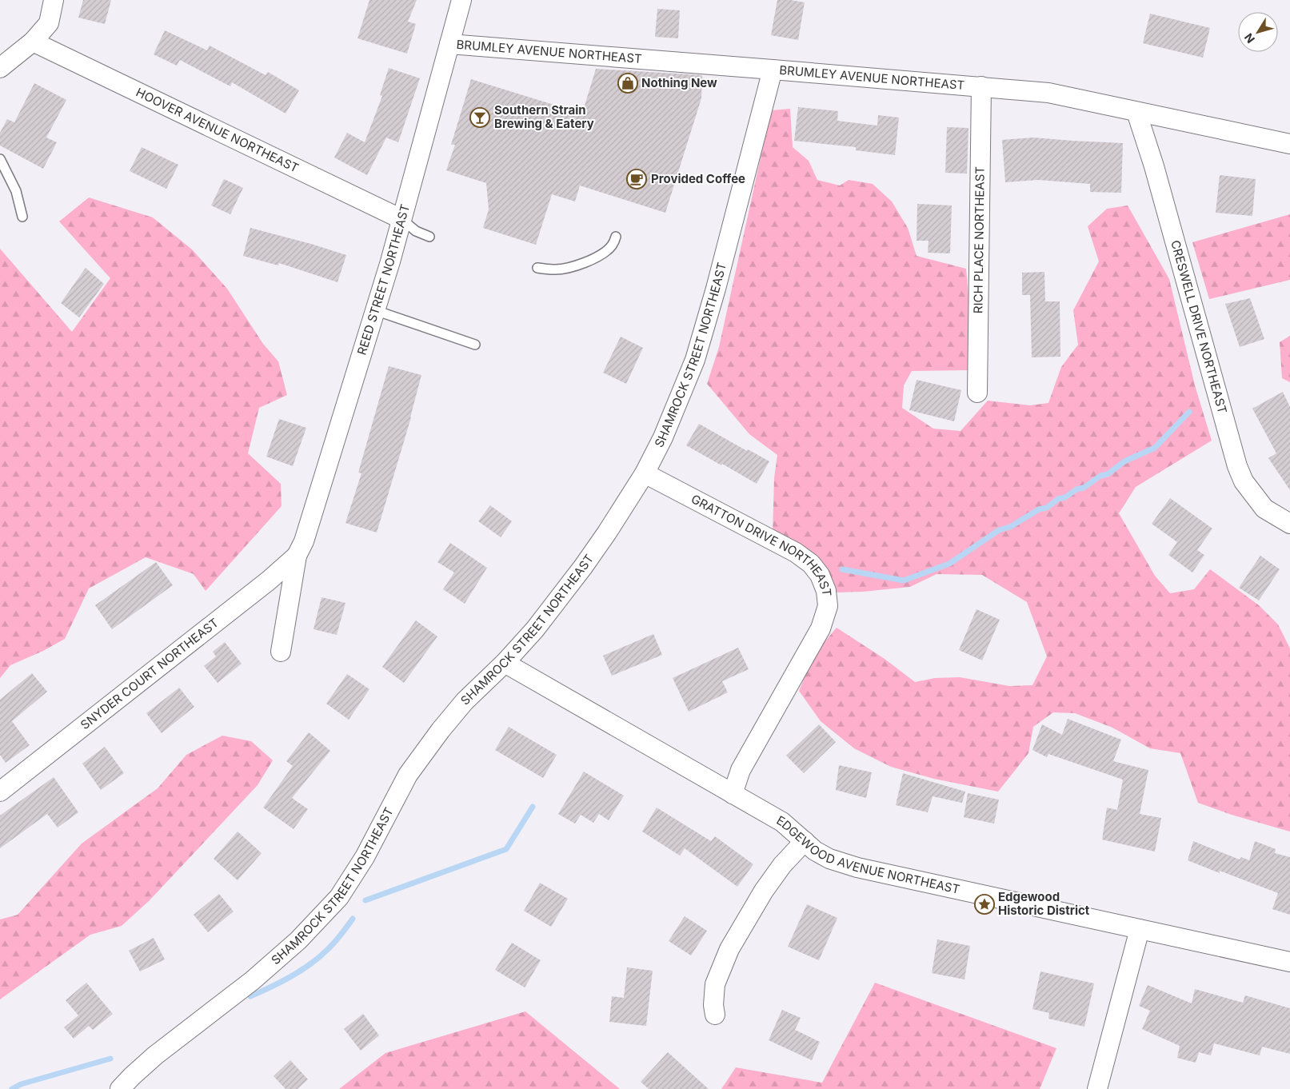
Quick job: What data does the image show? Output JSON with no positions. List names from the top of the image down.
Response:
{
  "streets": {
    "street": [
      "BRUMLEY AVENUE NORTHEAST",
      "HOOVER AVENUE NORTHEAST",
      "RICH PLACE NORTHEAST",
      "REED STREET NORTHEAST",
      "CRESWELL DRIVE NORTHEAST",
      "SHAMROCK STREET NORTHEAST",
      "GRATTON DRIVE NORTHEAST",
      "SNYDER COURT NORTHEAST",
      "EDGEWOOD AVENUE NORTHEAST"
    ]
  },
  "crossings": [
    ["BRUMLEY AVENUE NORTHEAST", "RICH PLACE NORTHEAST"],
    ["BRUMLEY AVENUE NORTHEAST", "REED STREET NORTHEAST"],
    ["BRUMLEY AVENUE NORTHEAST", "CRESWELL DRIVE NORTHEAST"],
    ["BRUMLEY AVENUE NORTHEAST", "SHAMROCK STREET NORTHEAST"],
    ["HOOVER AVENUE NORTHEAST", "REED STREET NORTHEAST"],
    ["REED STREET NORTHEAST", "SNYDER COURT NORTHEAST"],
    ["SHAMROCK STREET NORTHEAST", "GRATTON DRIVE NORTHEAST"],
    ["SHAMROCK STREET NORTHEAST", "EDGEWOOD AVENUE NORTHEAST"],
    ["GRATTON DRIVE NORTHEAST", "EDGEWOOD AVENUE NORTHEAST"]
  ],
  "places": {
    "shop": ["Nothing New"],
    "bar": ["Southern Strain Brewing & Eatery"],
    "cafe": ["Provided Coffee"],
    "place": ["Edgewood Historic District"]
  },
  "north": "bottom left"
}
